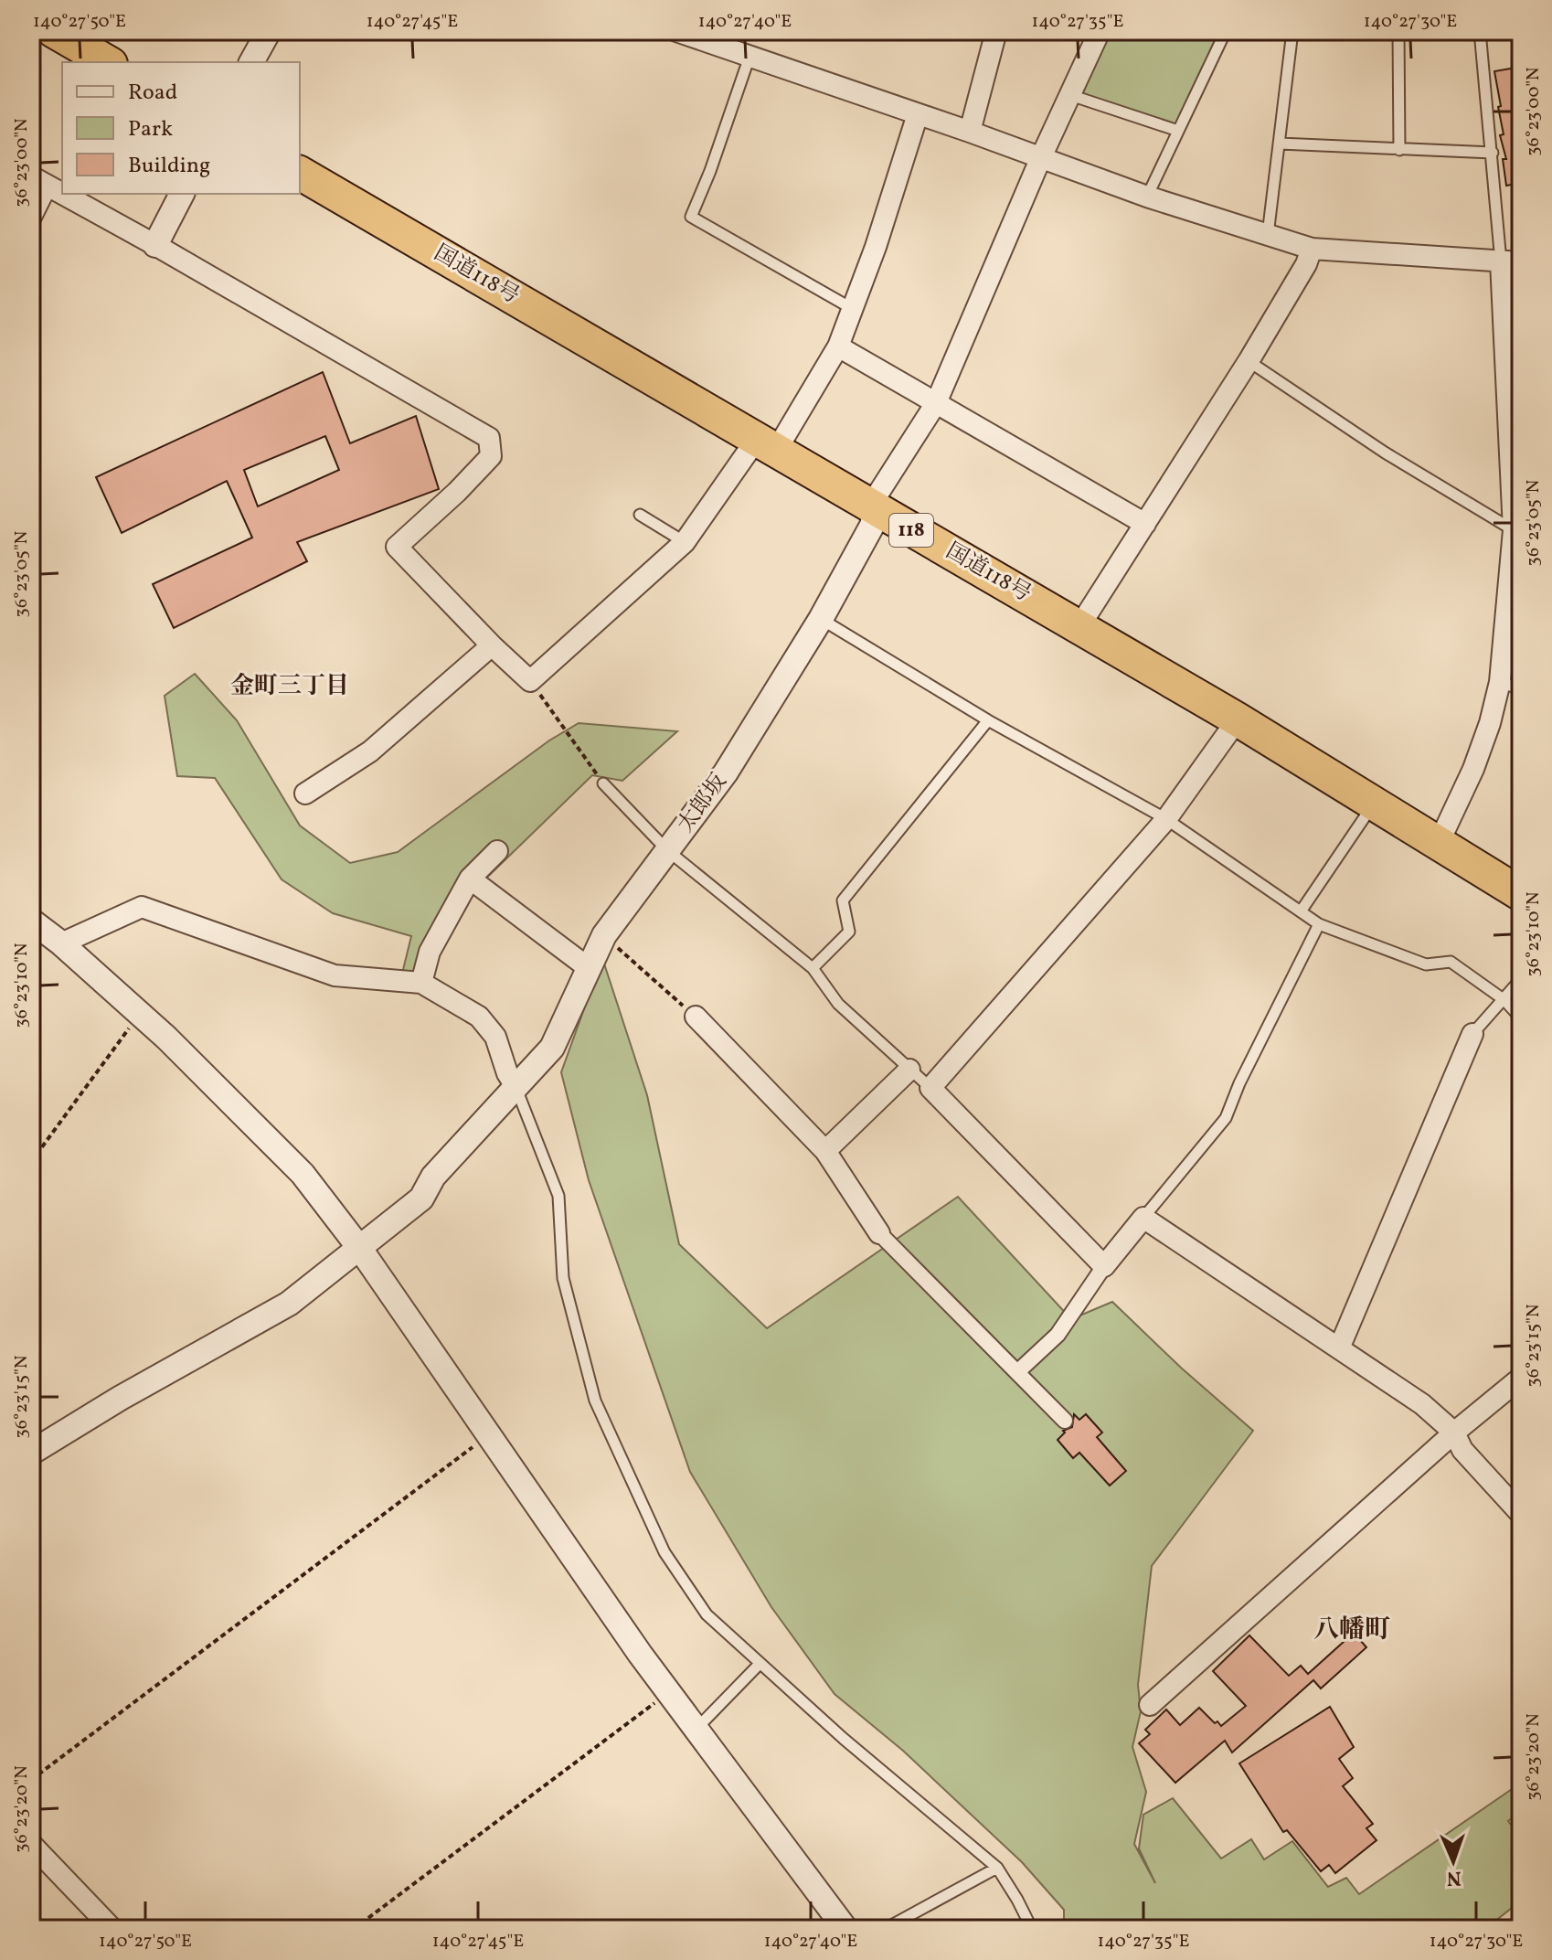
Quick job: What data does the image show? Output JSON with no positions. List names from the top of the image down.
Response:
{
  "streets": {
    "highway": ["国道118号", "118"],
    "street": ["太郎坂"]
  },
  "crossings": [
    ["国道118号", "太郎坂"]
  ],
  "districts": ["金町三丁目", "八幡町"],
  "legend": ["Road", "Park", "Building"],
  "north": "bottom",
  "coordinates": [
    "140°27'50\"E",
    "140°27'45\"E",
    "140°27'40\"E",
    "140°27'35\"E",
    "140°27'30\"E",
    "36°23'00\"N",
    "36°23'05\"N",
    "36°23'10\"N",
    "36°23'15\"N",
    "36°23'20\"N"
  ]
}
